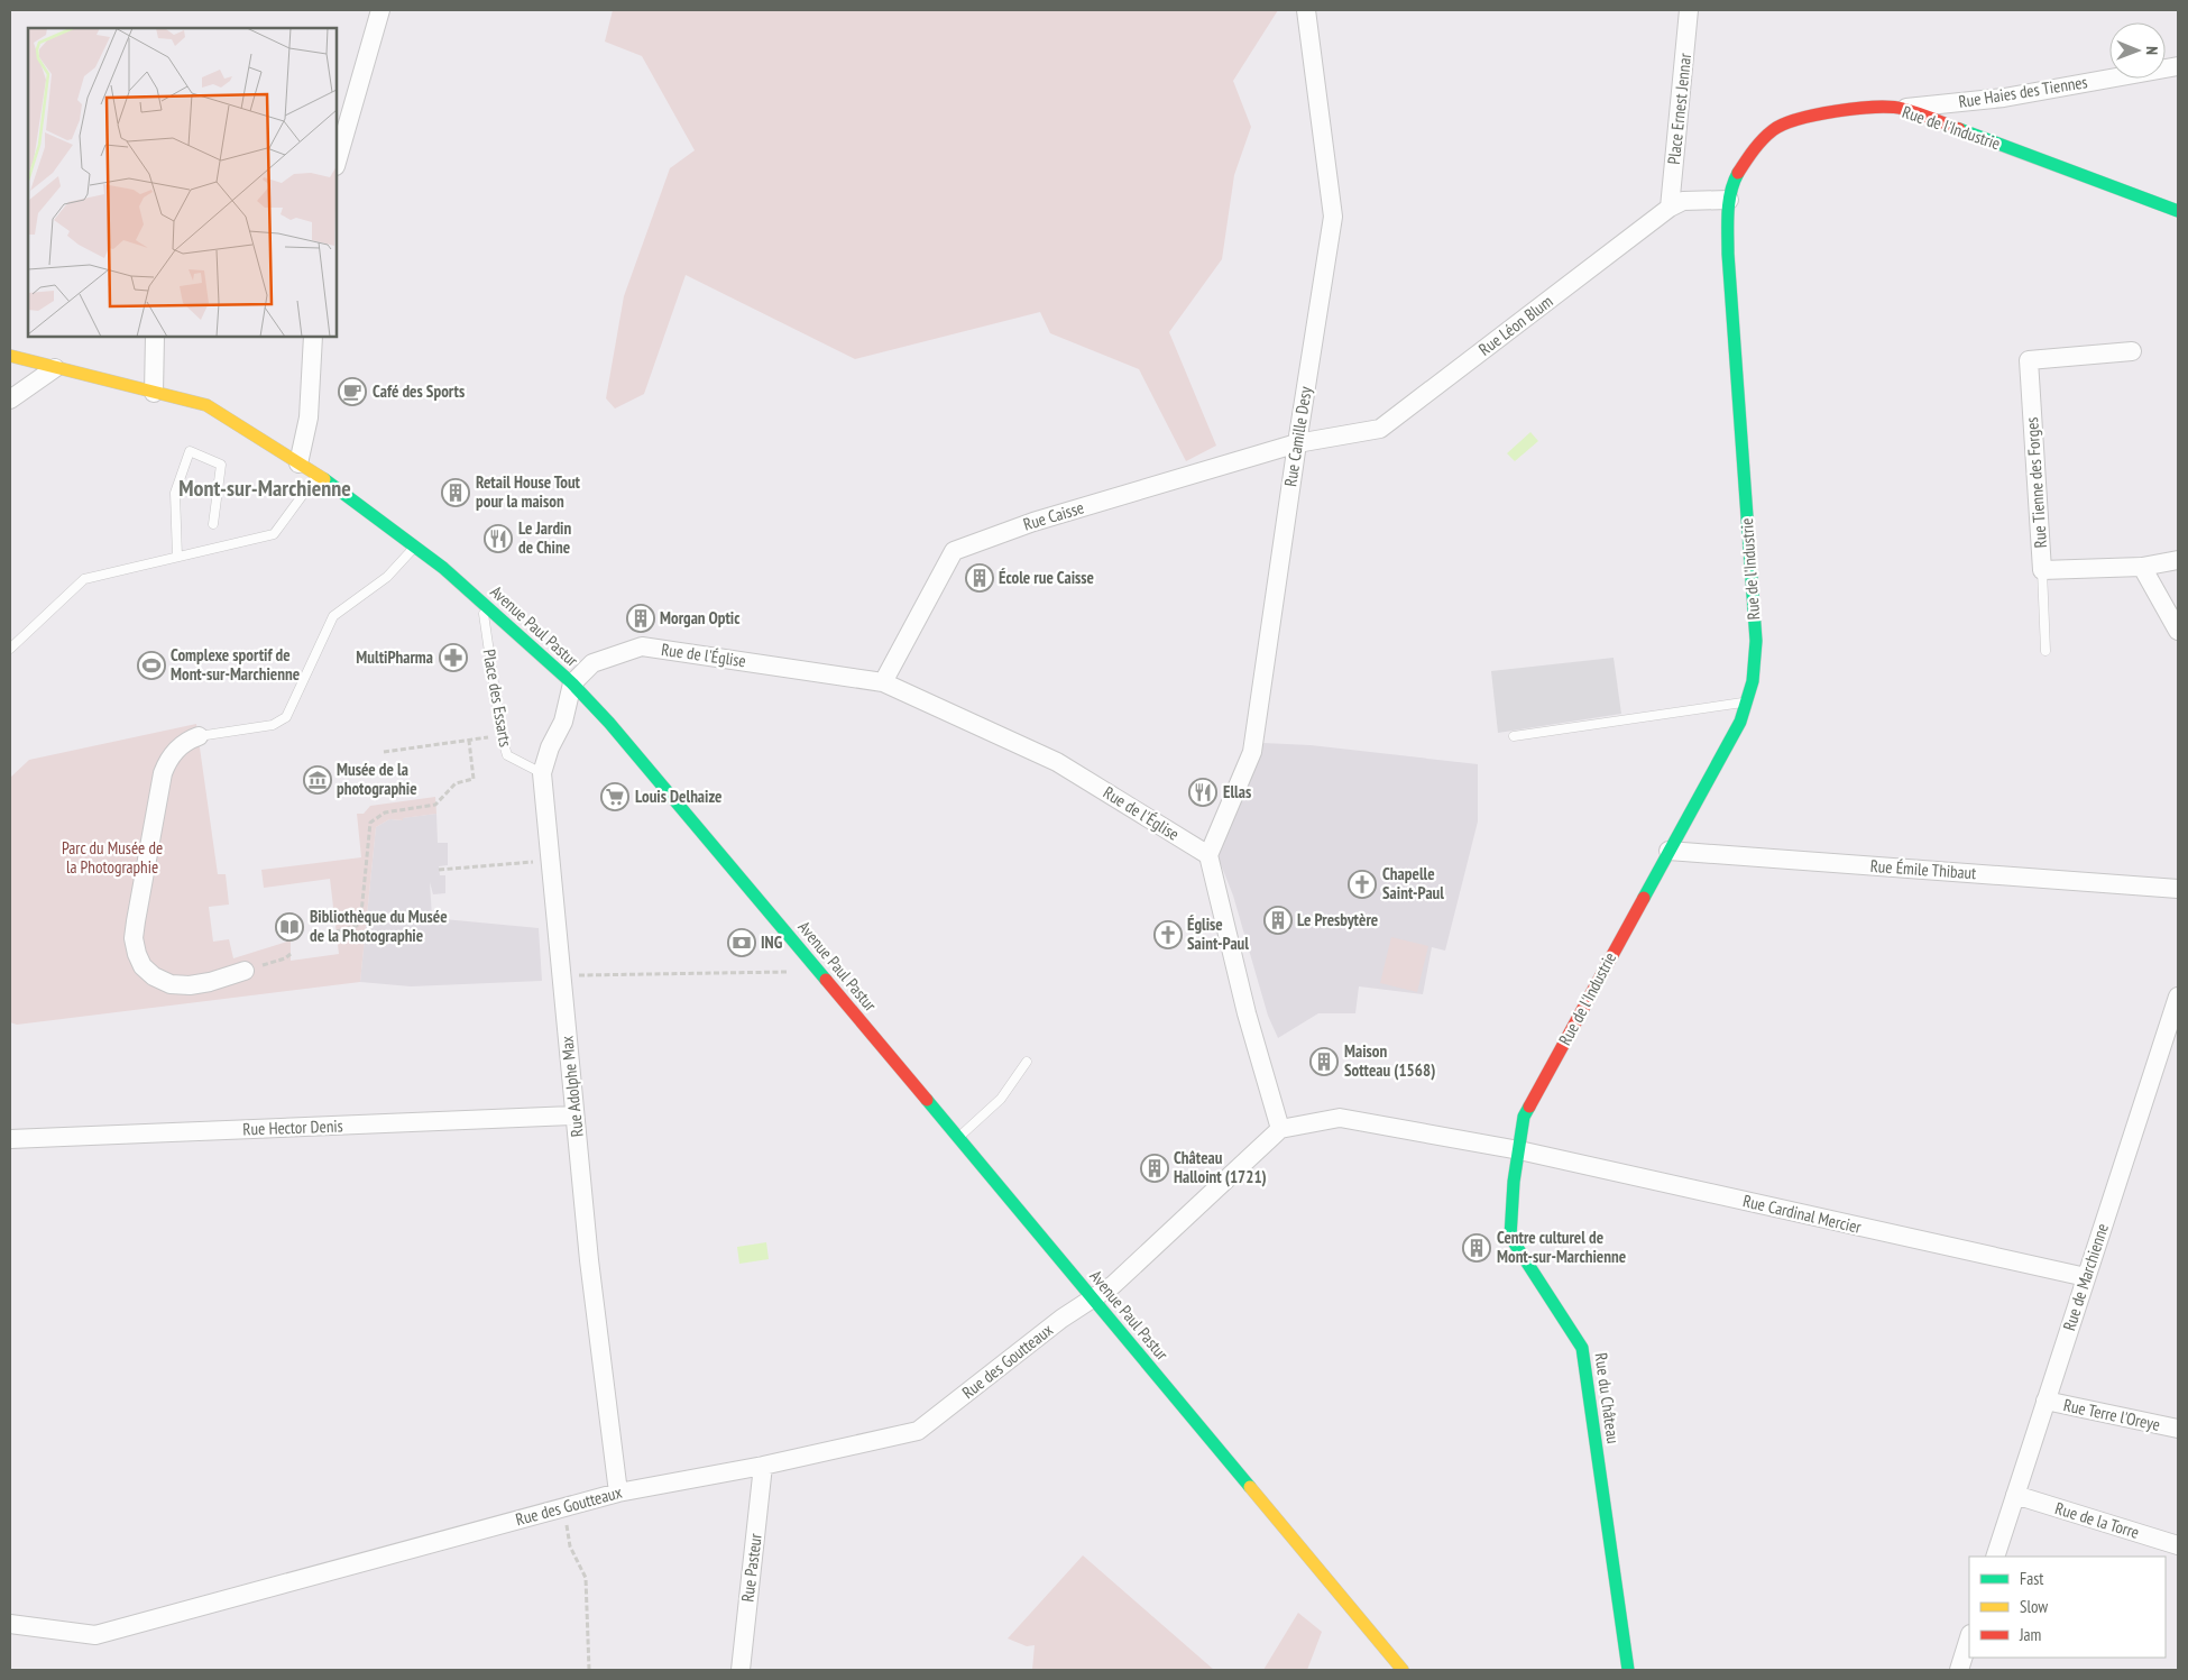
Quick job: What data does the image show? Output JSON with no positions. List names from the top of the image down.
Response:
{
  "streets": {
    "street": [
      "Rue Haies des Tiennes",
      "Place Ernest Jennar",
      "Rue de l'Industrie",
      "Rue Léon Blum",
      "Rue Camille Desy",
      "Rue Tienne des Forges",
      "Rue Caisse",
      "Avenue Paul Pastur",
      "Rue de l'Église",
      "Rue Émile Thibaut",
      "Rue Adolphe Max",
      "Rue Hector Denis",
      "Rue Cardinal Mercier",
      "Rue de Marchienne",
      "Rue des Goutteaux",
      "Rue du Château",
      "Rue Terre l'Oreye",
      "Rue de la Torre",
      "Rue Pasteur"
    ],
    "lane": ["Place des Essarts"]
  },
  "crossings": [
    ["Rue Haies des Tiennes", "Rue de l'Industrie"],
    ["Place Ernest Jennar", "Rue Léon Blum"],
    ["Rue de l'Industrie", "Rue Léon Blum"],
    ["Rue de l'Industrie", "Rue Émile Thibaut"],
    ["Rue de l'Industrie", "Rue Cardinal Mercier"],
    ["Rue de l'Industrie", "Rue du Château"],
    ["Rue Léon Blum", "Rue Camille Desy"],
    ["Rue Léon Blum", "Rue Caisse"],
    ["Rue Camille Desy", "Rue Caisse"],
    ["Rue Camille Desy", "Rue de l'Église"],
    ["Rue Caisse", "Rue de l'Église"],
    ["Avenue Paul Pastur", "Rue de l'Église"],
    ["Avenue Paul Pastur", "Place des Essarts"],
    ["Avenue Paul Pastur", "Rue Adolphe Max"],
    ["Avenue Paul Pastur", "Rue des Goutteaux"],
    ["Rue de l'Église", "Rue Adolphe Max"],
    ["Place des Essarts", "Rue Adolphe Max"],
    ["Rue Adolphe Max", "Rue Hector Denis"],
    ["Rue Adolphe Max", "Rue des Goutteaux"],
    ["Rue Cardinal Mercier", "Rue de Marchienne"],
    ["Rue Cardinal Mercier", "Rue du Château"],
    ["Rue de Marchienne", "Rue Terre l'Oreye"],
    ["Rue de Marchienne", "Rue de la Torre"],
    ["Rue des Goutteaux", "Rue Pasteur"]
  ],
  "districts": ["Mont-sur-Marchienne"],
  "parks": ["Parc du Musée de la Photographie"],
  "places": {
    "cafe": ["Café des Sports"],
    "building": [
      "Retail House Tout pour la maison",
      "École rue Caisse",
      "Morgan Optic",
      "Le Presbytère",
      "Maison Sotteau (1568)",
      "Château Halloint (1721)",
      "Centre culturel de Mont-sur-Marchienne"
    ],
    "restaurant": ["Le Jardin de Chine", "Ellas"],
    "pharmacy": ["MultiPharma"],
    "sports": ["Complexe sportif de Mont-sur-Marchienne"],
    "museum": ["Musée de la photographie"],
    "supermarket": ["Louis Delhaize"],
    "church": ["Chapelle Saint-Paul", "Église Saint-Paul"],
    "library": ["Bibliothèque du Musée de la Photographie"],
    "bank": ["ING"]
  },
  "legend": ["Fast", "Slow", "Jam"],
  "north": "right"
}
